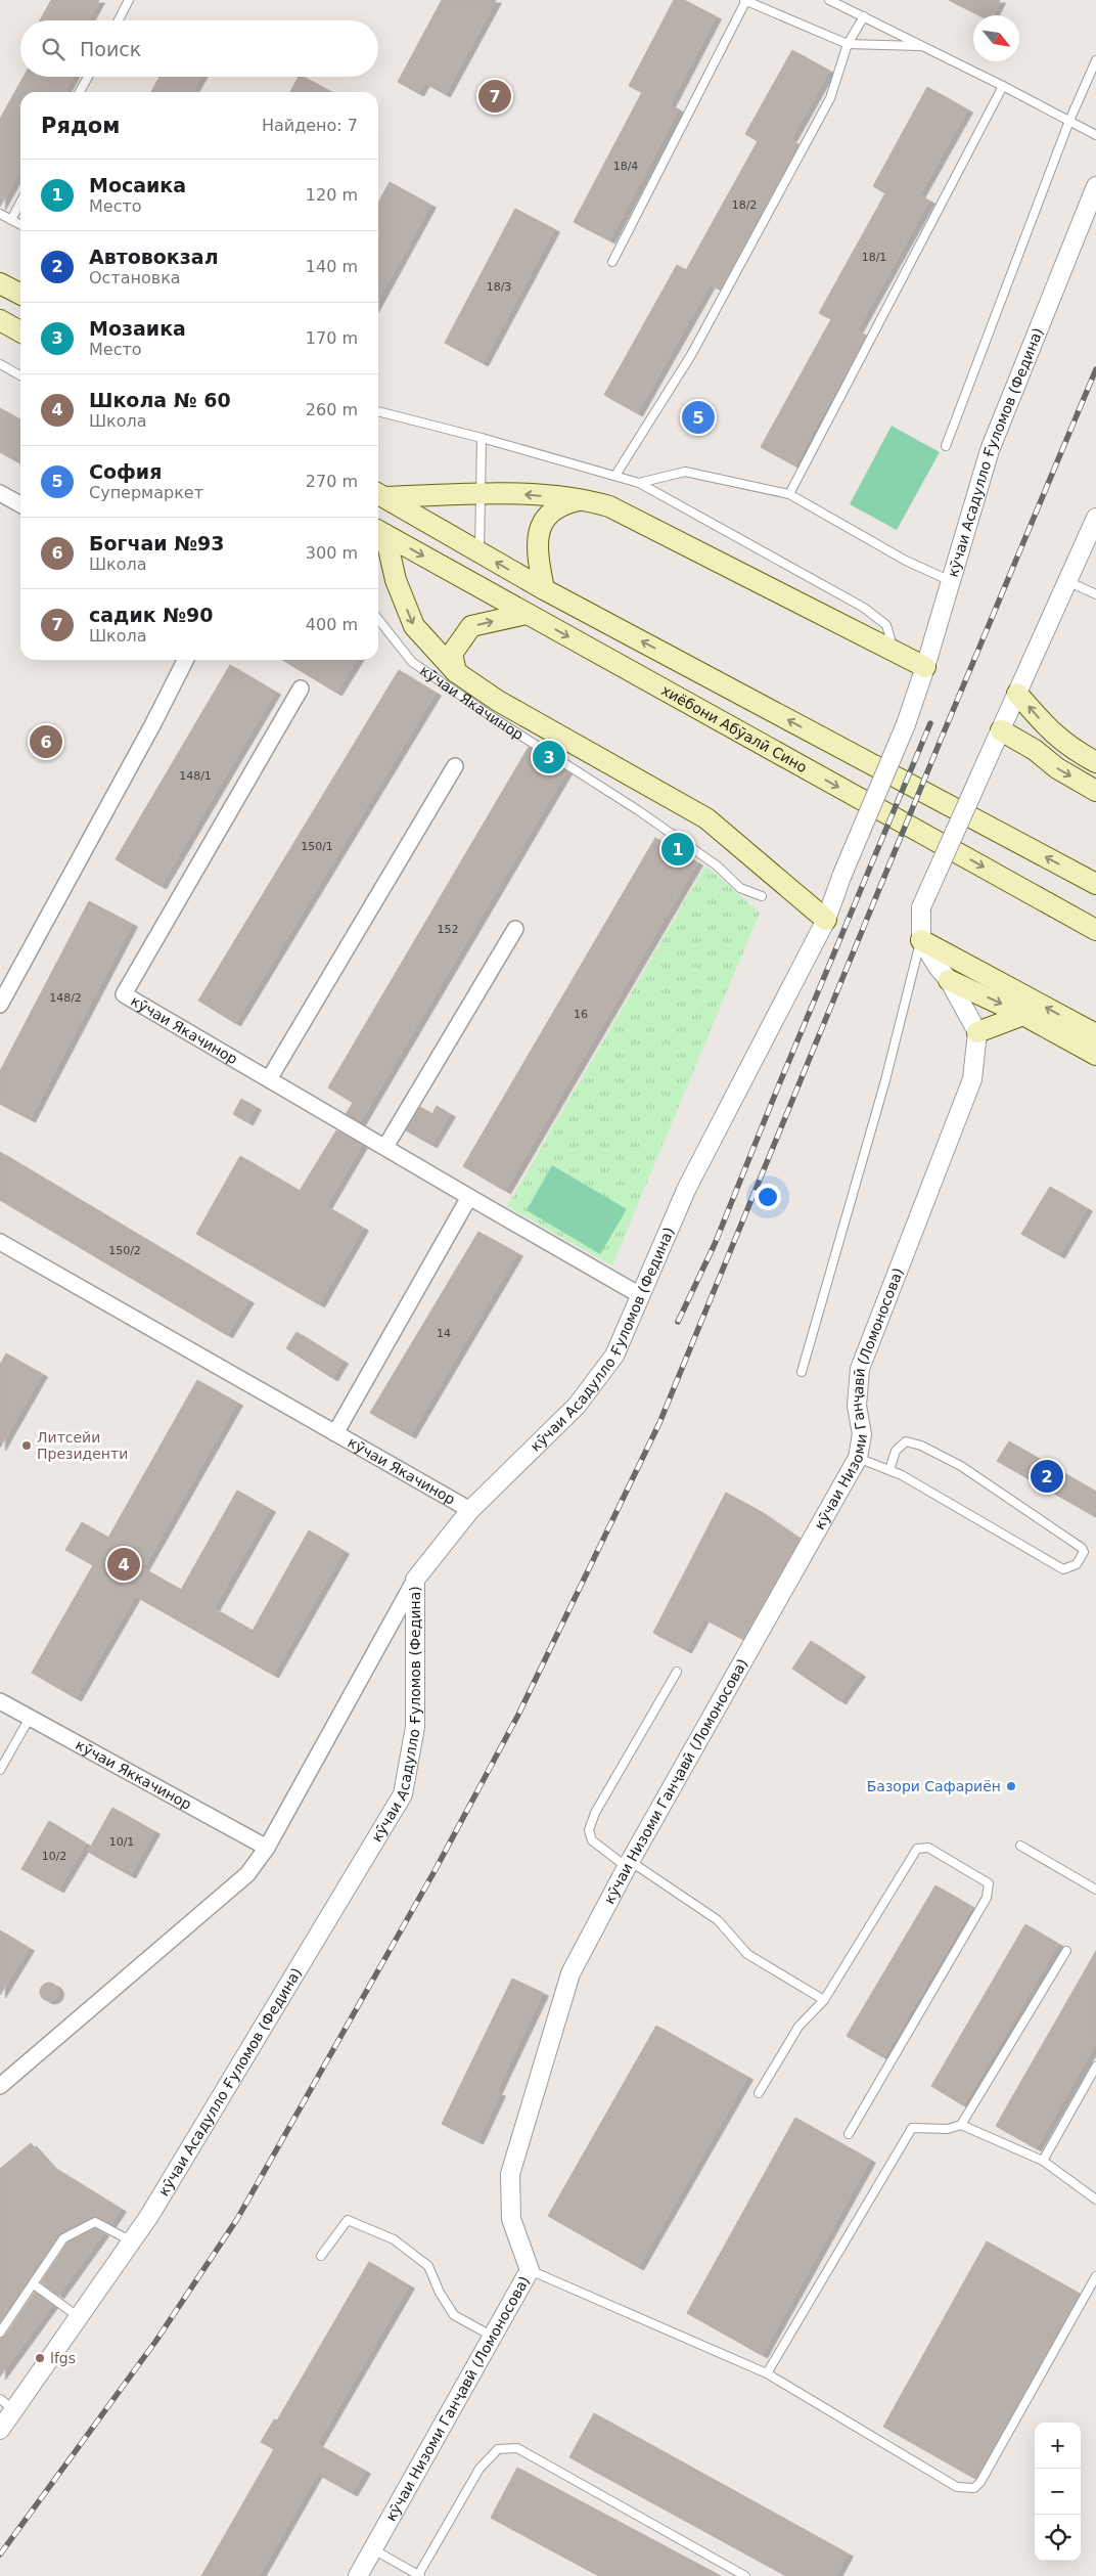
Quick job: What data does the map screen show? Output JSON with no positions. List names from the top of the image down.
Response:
{
  "streets": {
    "main road": ["хиёбони Абӯалӣ Сино"],
    "street": [
      "кӯчаи Асадулло Ғуломов (Федина)",
      "кӯчаи Якачинор",
      "кӯчаи Низоми Ганҷавӣ (Ломоносова)",
      "кӯчаи Яккачинор"
    ]
  },
  "crossings": [
    ["кӯчаи Асадулло Ғуломов (Федина)", "кӯчаи Якачинор"]
  ],
  "places": ["Литсейи Президенти", "Базори Сафариён", "lfgs"],
  "house_numbers": [
    "18/4",
    "18/2",
    "18/1",
    "18/3",
    "148/1",
    "150/1",
    "152",
    "148/2",
    "16",
    "150/2",
    "14",
    "10/1",
    "10/2"
  ],
  "north": "bottom right",
  "page": {
    "search": "Поиск",
    "pins": [
      "7",
      "5",
      "6",
      "3",
      "1",
      "2",
      "4"
    ],
    "heading": ["Рядом", "Найдено: 7"],
    "list": [
      {
        "mark": "1",
        "name": "Мосаика",
        "note": "Место",
        "value": "120 m"
      },
      {
        "mark": "2",
        "name": "Автовокзал",
        "note": "Остановка",
        "value": "140 m"
      },
      {
        "mark": "3",
        "name": "Мозаика",
        "note": "Место",
        "value": "170 m"
      },
      {
        "mark": "4",
        "name": "Школа № 60",
        "note": "Школа",
        "value": "260 m"
      },
      {
        "mark": "5",
        "name": "София",
        "note": "Супермаркет",
        "value": "270 m"
      },
      {
        "mark": "6",
        "name": "Богчаи №93",
        "note": "Школа",
        "value": "300 m"
      },
      {
        "mark": "7",
        "name": "садик №90",
        "note": "Школа",
        "value": "400 m"
      }
    ],
    "map_buttons": ["+", "−"]
  }
}
